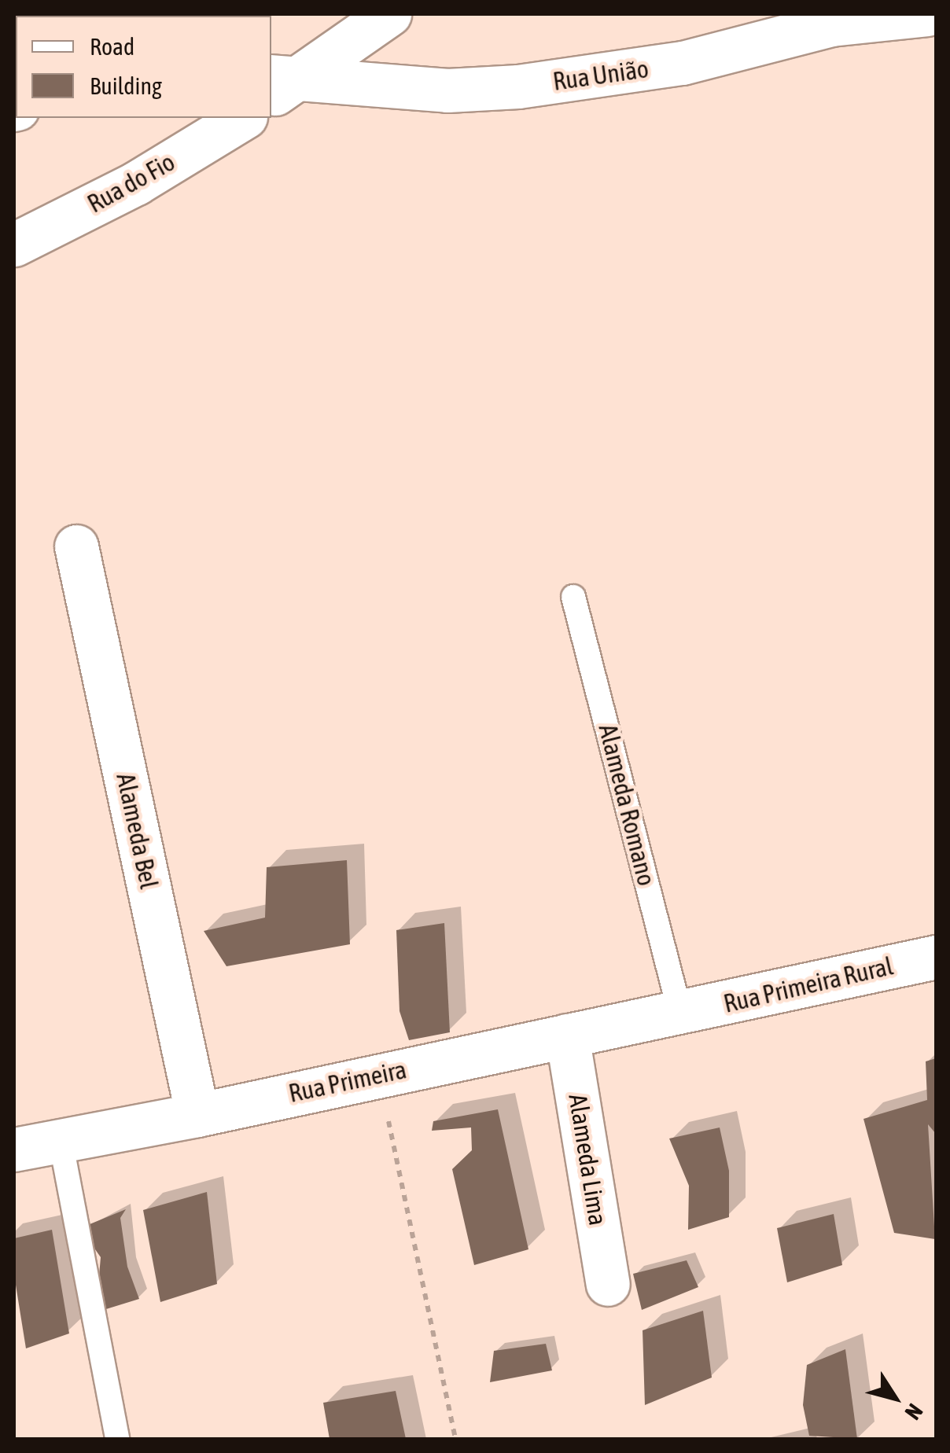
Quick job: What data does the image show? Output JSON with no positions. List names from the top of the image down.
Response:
{
  "streets": {
    "street": [
      "Rua União",
      "Rua do Fio",
      "Alameda Bel",
      "Rua Primeira Rural",
      "Rua Primeira",
      "Alameda Lima"
    ],
    "lane": ["Alameda Romano"]
  },
  "crossings": [
    ["Alameda Romano", "Rua Primeira Rural"],
    ["Alameda Romano", "Rua Primeira"],
    ["Alameda Bel", "Rua Primeira"],
    ["Rua Primeira Rural", "Rua Primeira"],
    ["Rua Primeira", "Alameda Lima"]
  ],
  "legend": ["Road", "Building"],
  "north": "bottom right"
}
